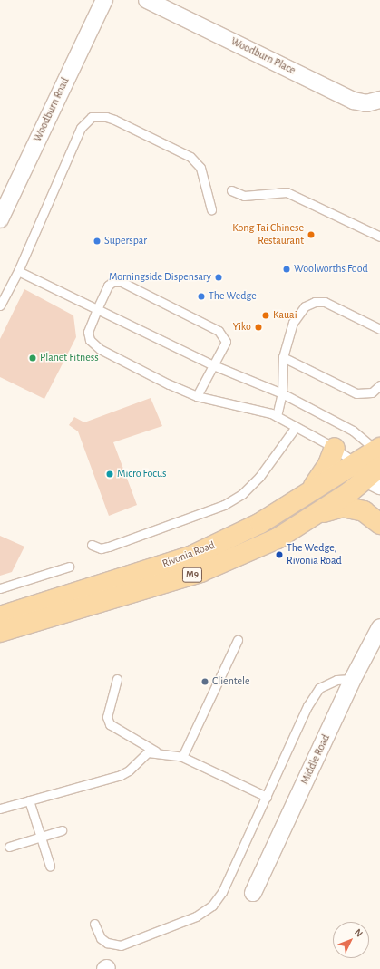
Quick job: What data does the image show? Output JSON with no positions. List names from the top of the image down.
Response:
{
  "streets": {
    "main road": ["Rivonia Road", "M9"],
    "street": ["Woodburn Place", "Woodburn Road", "Middle Road"]
  },
  "places": [
    "Kong Tai Chinese Restaurant",
    "Superspar",
    "Woolworths Food",
    "Morningside Dispensary",
    "The Wedge",
    "Kauai",
    "Yiko",
    "Planet Fitness",
    "Micro Focus",
    "The Wedge, Rivonia Road",
    "Clientele"
  ],
  "north": "top right"
}
